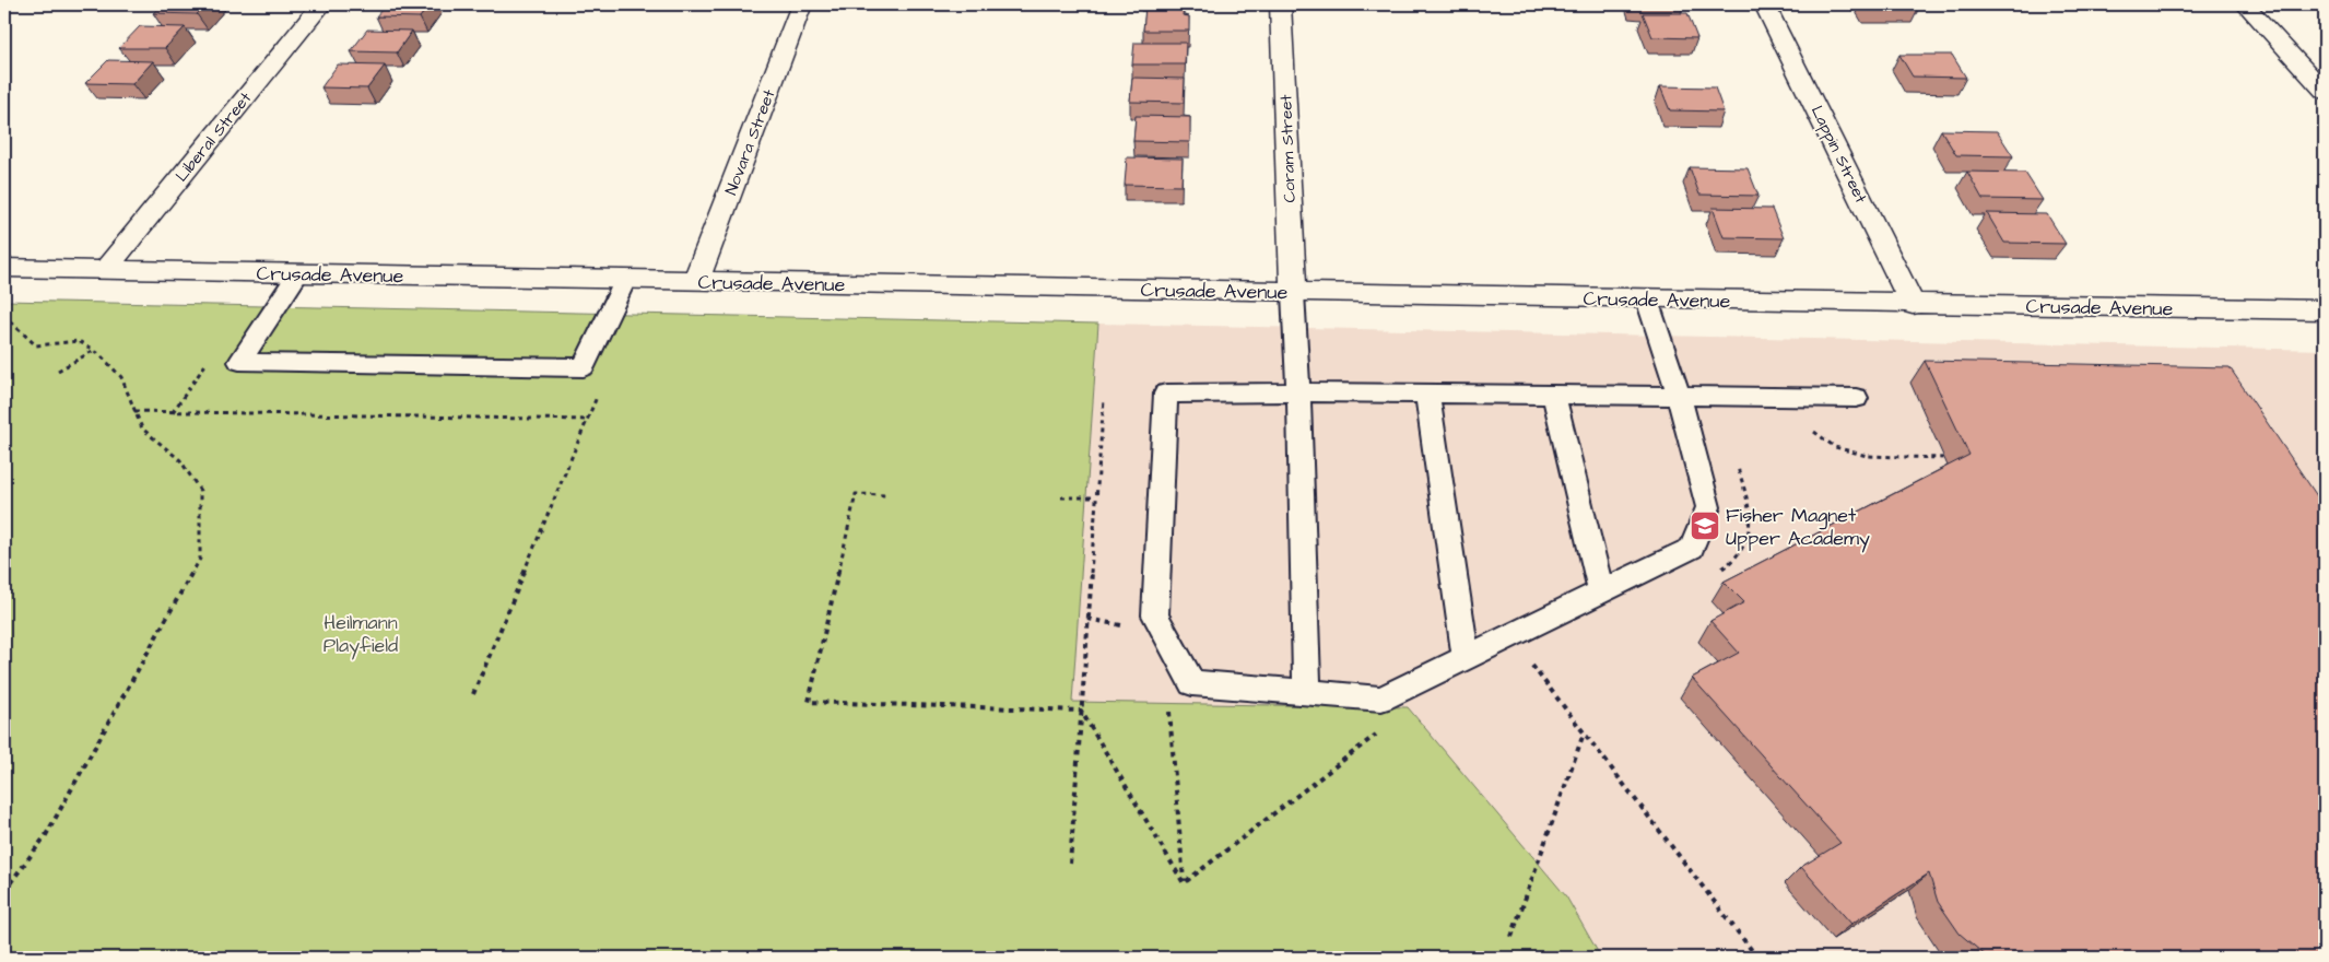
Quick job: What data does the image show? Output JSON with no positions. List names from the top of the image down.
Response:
{
  "streets": {
    "street": [
      "Liberal Street",
      "Novara Street",
      "Coram Street",
      "Lappin Street",
      "Crusade Avenue"
    ]
  },
  "crossings": [
    ["Liberal Street", "Crusade Avenue"],
    ["Novara Street", "Crusade Avenue"],
    ["Coram Street", "Crusade Avenue"],
    ["Lappin Street", "Crusade Avenue"]
  ],
  "parks": ["Heilmann Playfield"],
  "places": {
    "school or university": ["Fisher Magnet Upper Academy"]
  }
}
